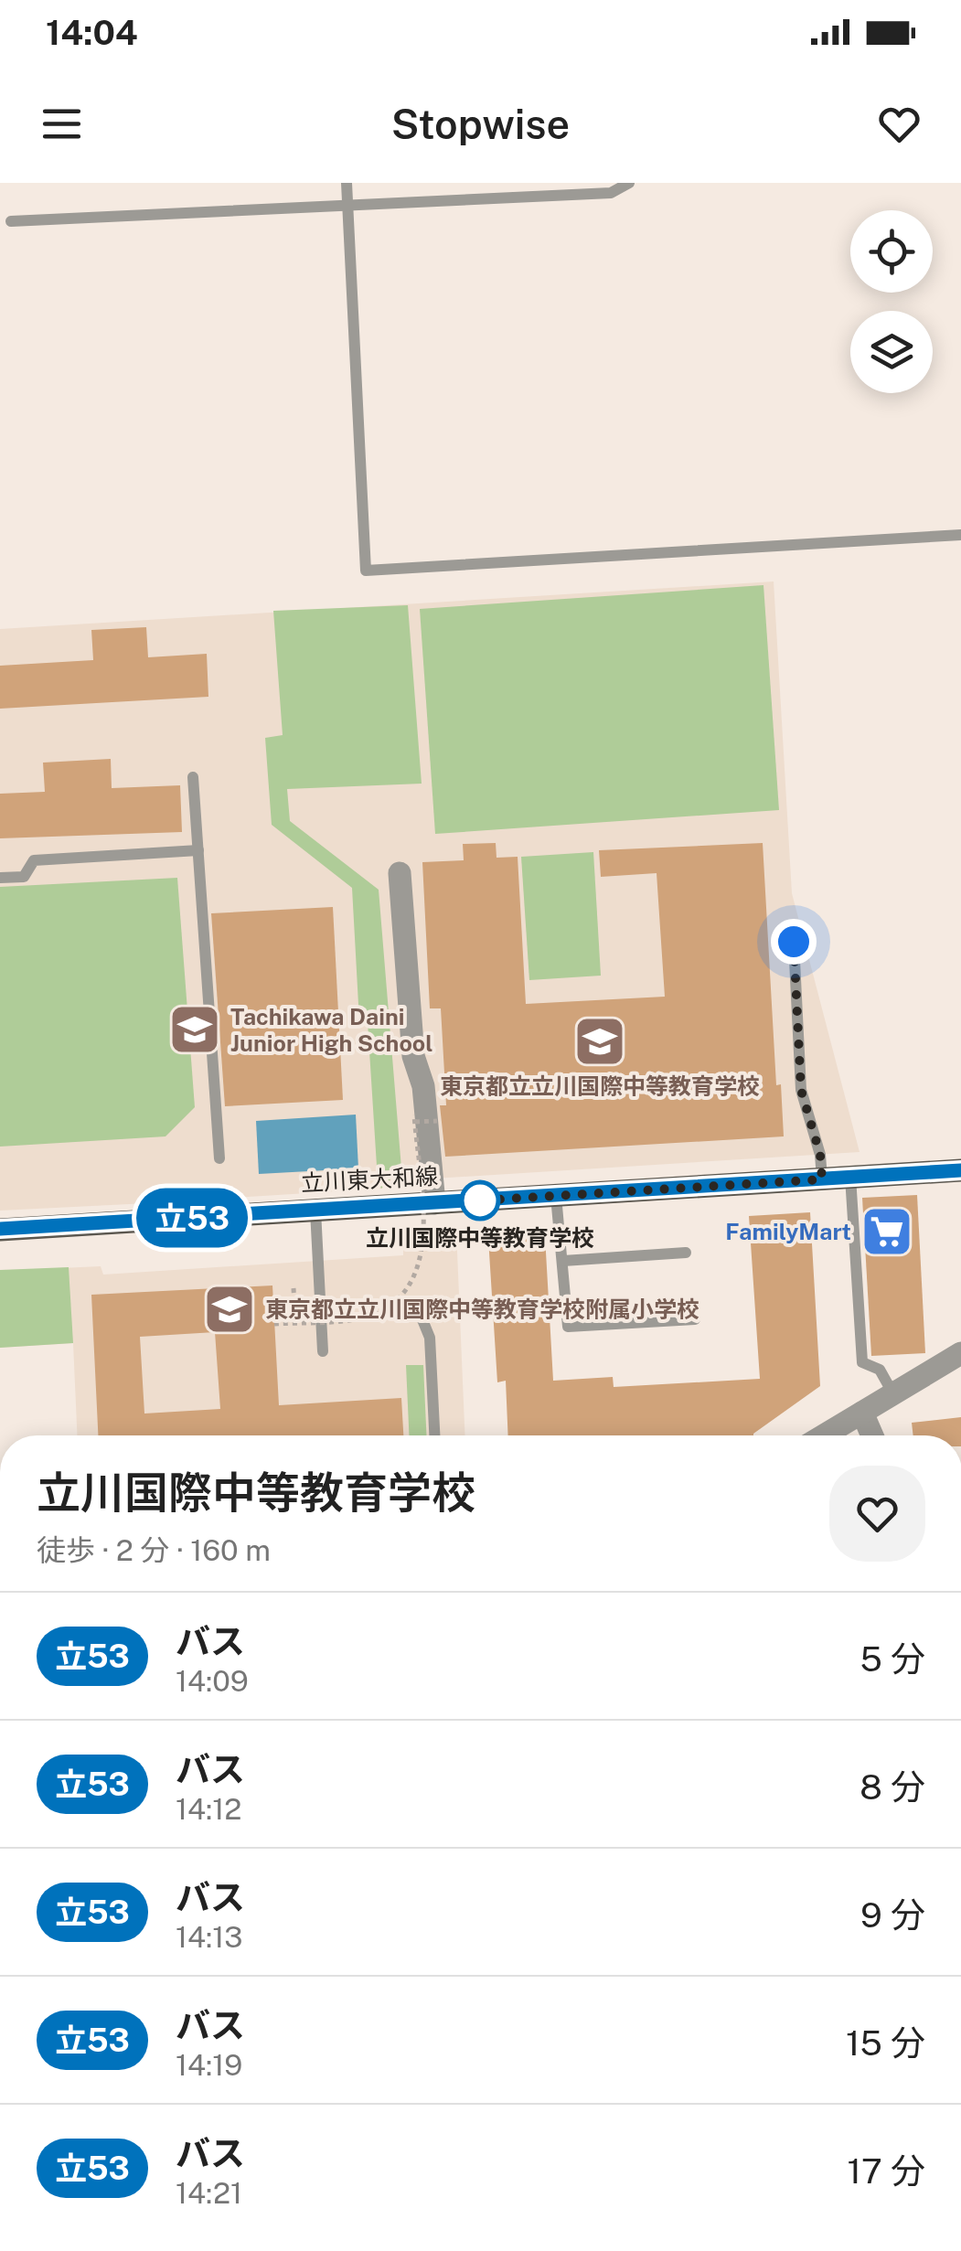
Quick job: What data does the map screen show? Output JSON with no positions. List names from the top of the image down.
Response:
{
  "streets": {
    "main road": ["立川東大和線"]
  },
  "places": {
    "school or university": ["Tachikawa Daini Junior High School", "東京都立立川国際中等教育学校", "東京都立立川国際中等教育学校附属小学校"],
    "other": ["立川国際中等教育学校"],
    "supermarket": ["FamilyMart"]
  },
  "lines": ["bus line 立53"],
  "page": {
    "status": "14:04",
    "header": "Stopwise",
    "on_map": "立53",
    "heading": ["立川国際中等教育学校", "徒歩 · 2 分 · 160 m"],
    "list": [
      {
        "mark": "立53",
        "name": "バス",
        "note": "14:09",
        "value": "5 分"
      },
      {
        "mark": "立53",
        "name": "バス",
        "note": "14:12",
        "value": "8 分"
      },
      {
        "mark": "立53",
        "name": "バス",
        "note": "14:13",
        "value": "9 分"
      },
      {
        "mark": "立53",
        "name": "バス",
        "note": "14:19",
        "value": "15 分"
      },
      {
        "mark": "立53",
        "name": "バス",
        "note": "14:21",
        "value": "17 分"
      }
    ]
  }
}
